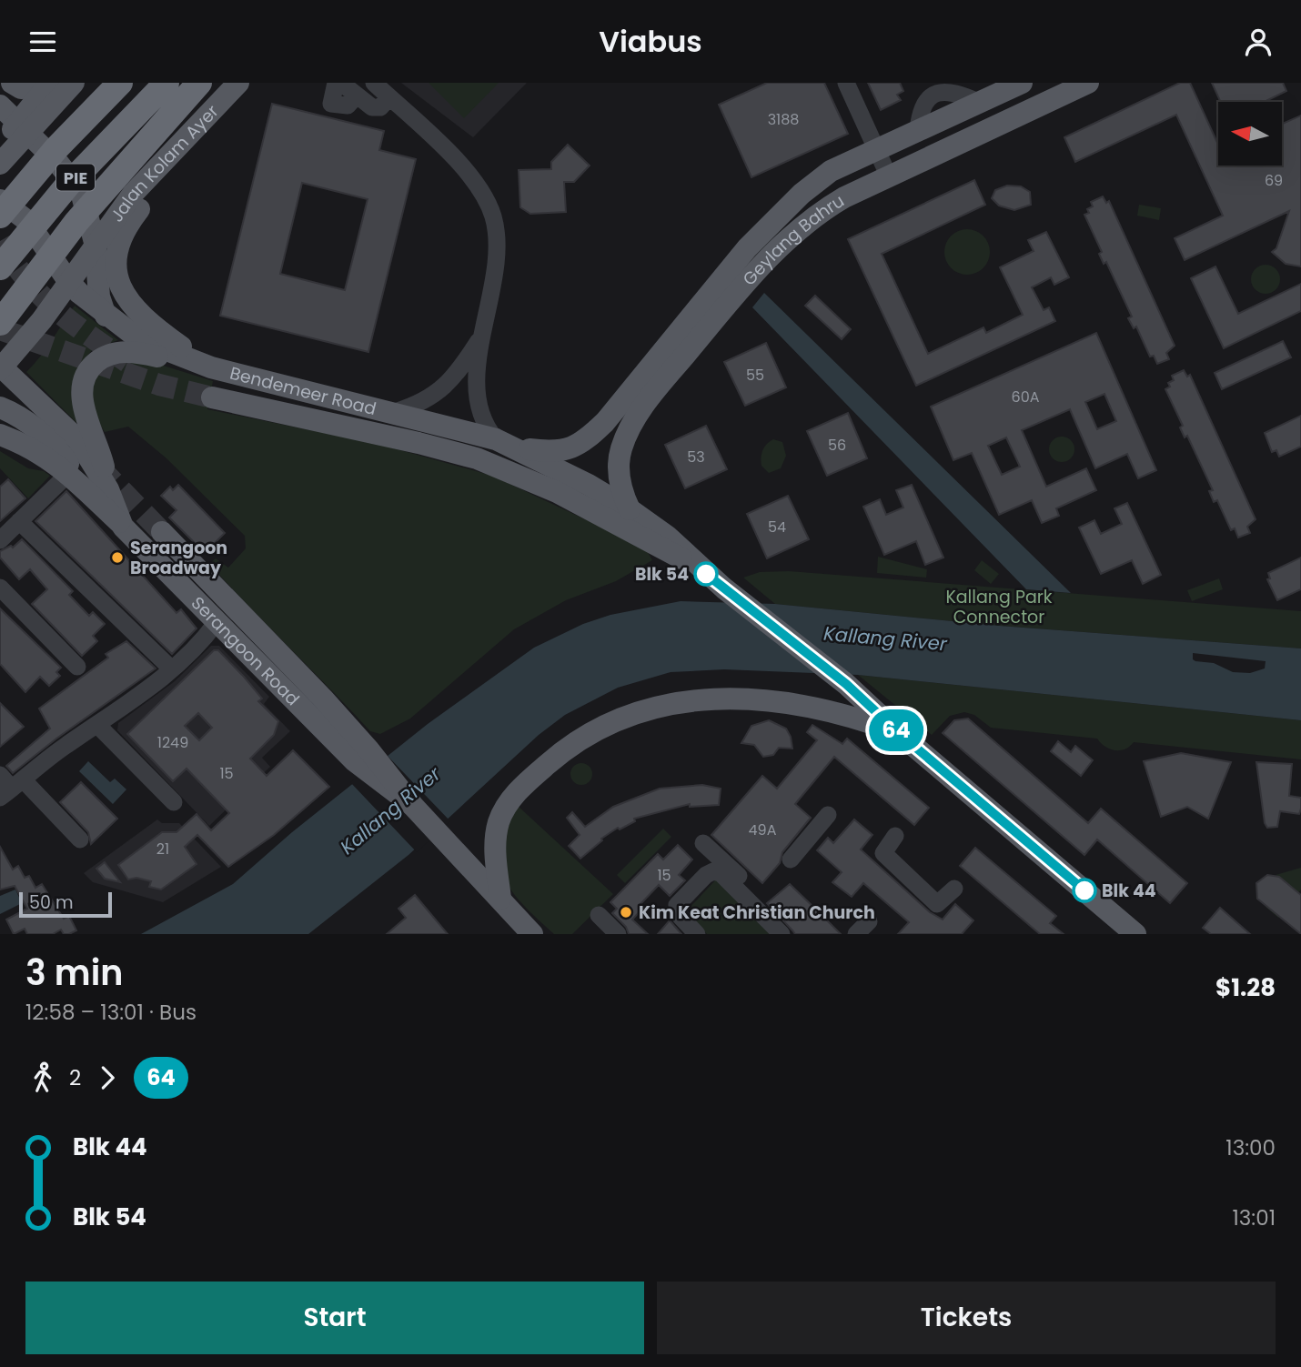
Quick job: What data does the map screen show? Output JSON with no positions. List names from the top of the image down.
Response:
{
  "streets": {
    "highway": ["PIE"],
    "main road": [
      "Jalan Kolam Ayer",
      "Geylang Bahru",
      "Bendemeer Road",
      "Serangoon Road"
    ]
  },
  "crossings": [
    ["Jalan Kolam Ayer", "Bendemeer Road"],
    ["Jalan Kolam Ayer", "Serangoon Road"],
    ["Geylang Bahru", "Bendemeer Road"]
  ],
  "water": ["Kallang River"],
  "parks": ["Kallang Park Connector"],
  "places": [
    "Serangoon Broadway",
    "Blk 54",
    "Blk 44",
    "Kim Keat Christian Church"
  ],
  "lines": ["bus line 64"],
  "house_numbers": [
    "3188",
    "69",
    "55",
    "60A",
    "56",
    "53",
    "54",
    "1249",
    "15",
    "49A",
    "21",
    "15"
  ],
  "scale_bar": "50 m",
  "north": "left",
  "page": {
    "header": "Viabus",
    "on_map": "64",
    "scale": "50 m",
    "heading": ["3 min", "12:58 – 13:01 · Bus", "$1.28"],
    "legs": ["2", "64"],
    "list": [
      {
        "name": "Blk 44",
        "value": "13:00"
      },
      {
        "name": "Blk 54",
        "value": "13:01"
      }
    ],
    "buttons": ["Start", "Tickets"]
  }
}
